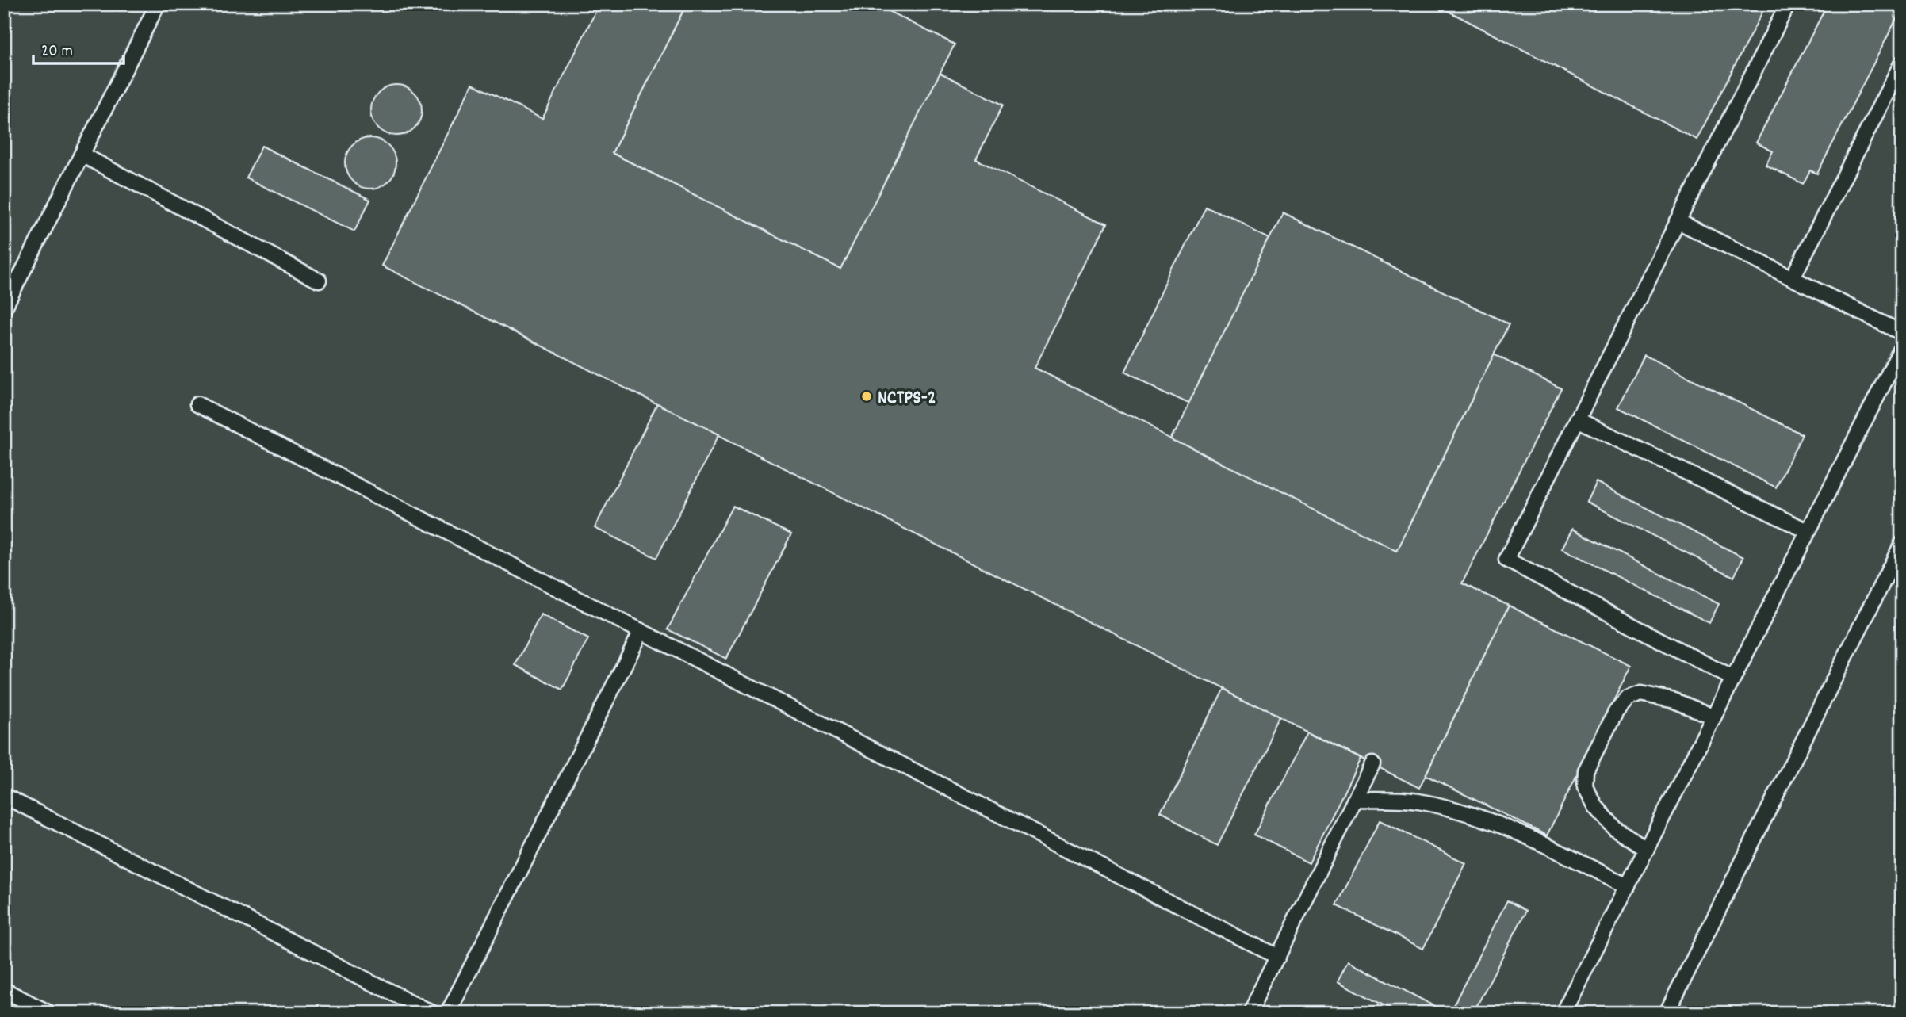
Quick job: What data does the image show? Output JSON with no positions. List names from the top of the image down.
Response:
{
  "places": ["NCTPS-2"],
  "scale_bar": "20 m"
}
